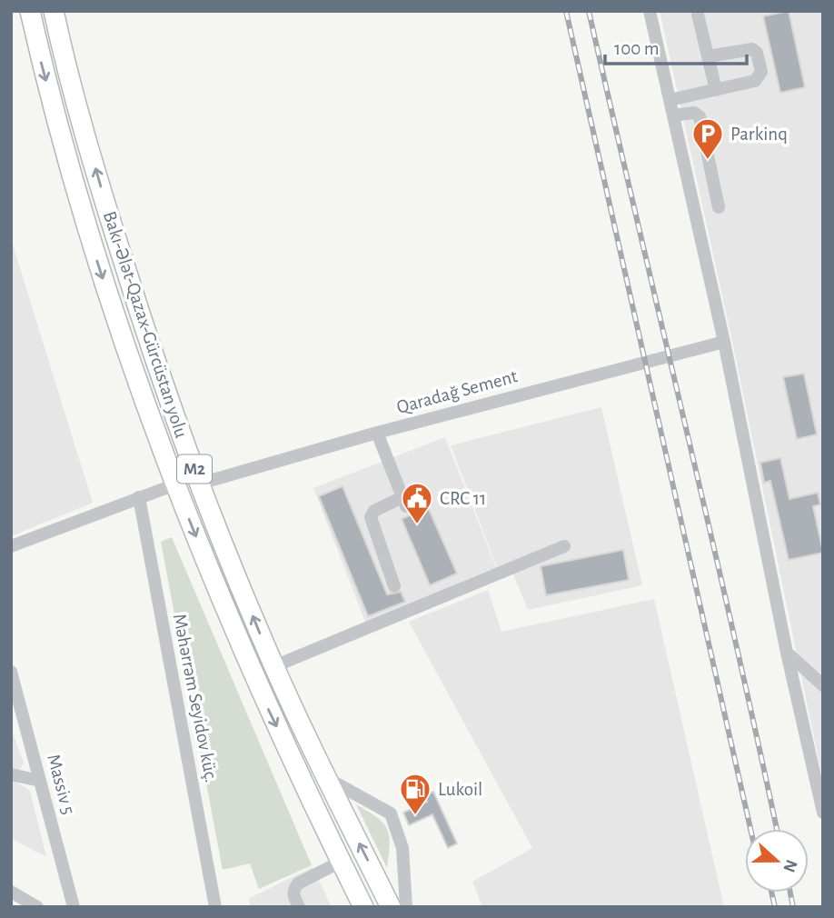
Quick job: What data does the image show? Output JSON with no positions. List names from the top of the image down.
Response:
{
  "streets": {
    "highway": ["Bakı-Ələt-Qazax-Gürcüstan yolu", "M2"],
    "street": ["Qaradağ Sement", "Məhərrəm Seyidov küç.", "Massiv 5"]
  },
  "crossings": [
    ["Bakı-Ələt-Qazax-Gürcüstan yolu", "Qaradağ Sement"]
  ],
  "places": {
    "parking": ["Parkinq"],
    "public building": ["CRC 11"],
    "fuel station": ["Lukoil"]
  },
  "scale_bar": "100 m",
  "north": "right"
}
